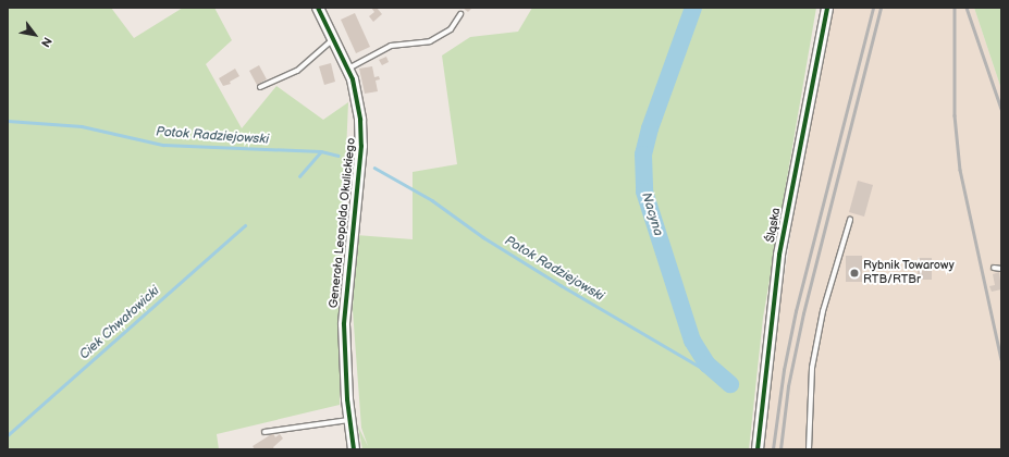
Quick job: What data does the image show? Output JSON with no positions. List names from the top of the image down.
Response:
{
  "streets": {
    "street": ["Generała Leopolda Okulickiego", "Śląska"]
  },
  "water": ["Potok Radziejowski", "Nacyna", "Ciek Chwałowicki"],
  "places": ["Rybnik Towarowy RTB/RTBr"],
  "north": "bottom right"
}
